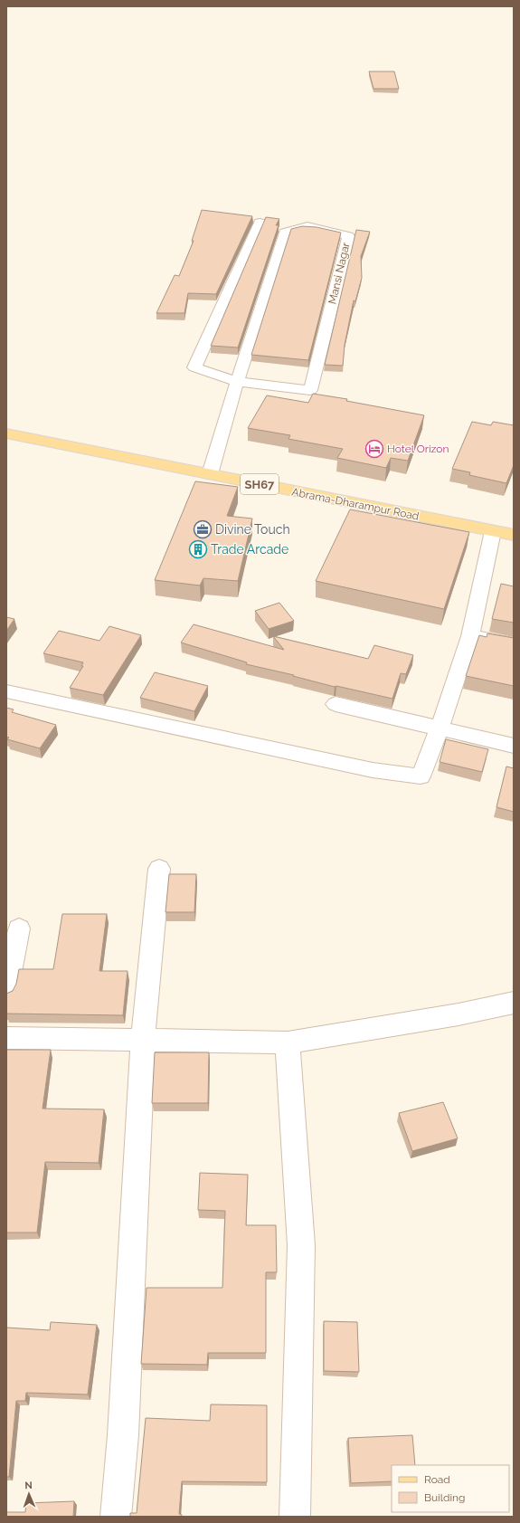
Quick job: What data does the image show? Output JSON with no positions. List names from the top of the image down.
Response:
{
  "streets": {
    "main road": ["SH67", "Abrama-Dharampur Road"],
    "street": ["Mansi Nagar"]
  },
  "crossings": [
    ["Mansi Nagar", "Abrama-Dharampur Road"]
  ],
  "places": {
    "hotel": ["Hotel Orizon"],
    "office": ["Divine Touch"],
    "building": ["Trade Arcade"]
  },
  "legend": ["Road", "Building"],
  "north": "top"
}
